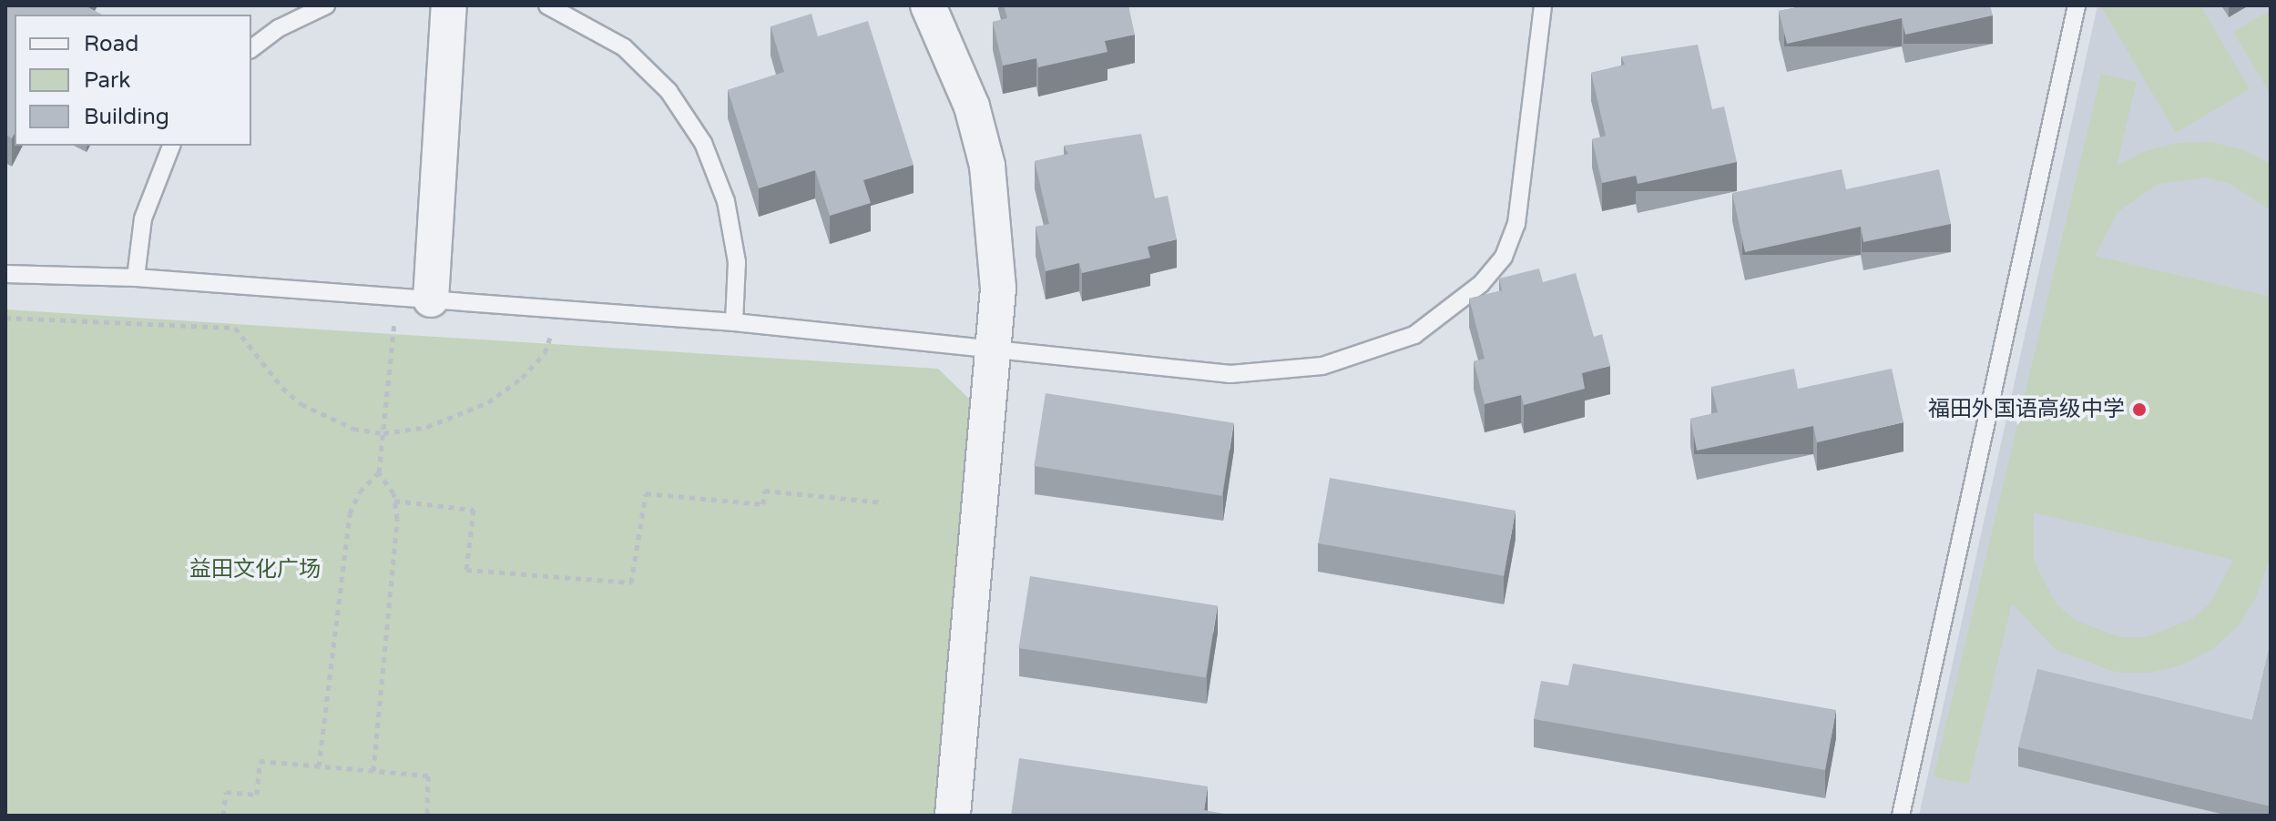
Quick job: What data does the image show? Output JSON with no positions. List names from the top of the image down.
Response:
{
  "parks": ["益田文化广场"],
  "places": ["福田外国语高级中学"],
  "legend": ["Road", "Park", "Building"]
}
